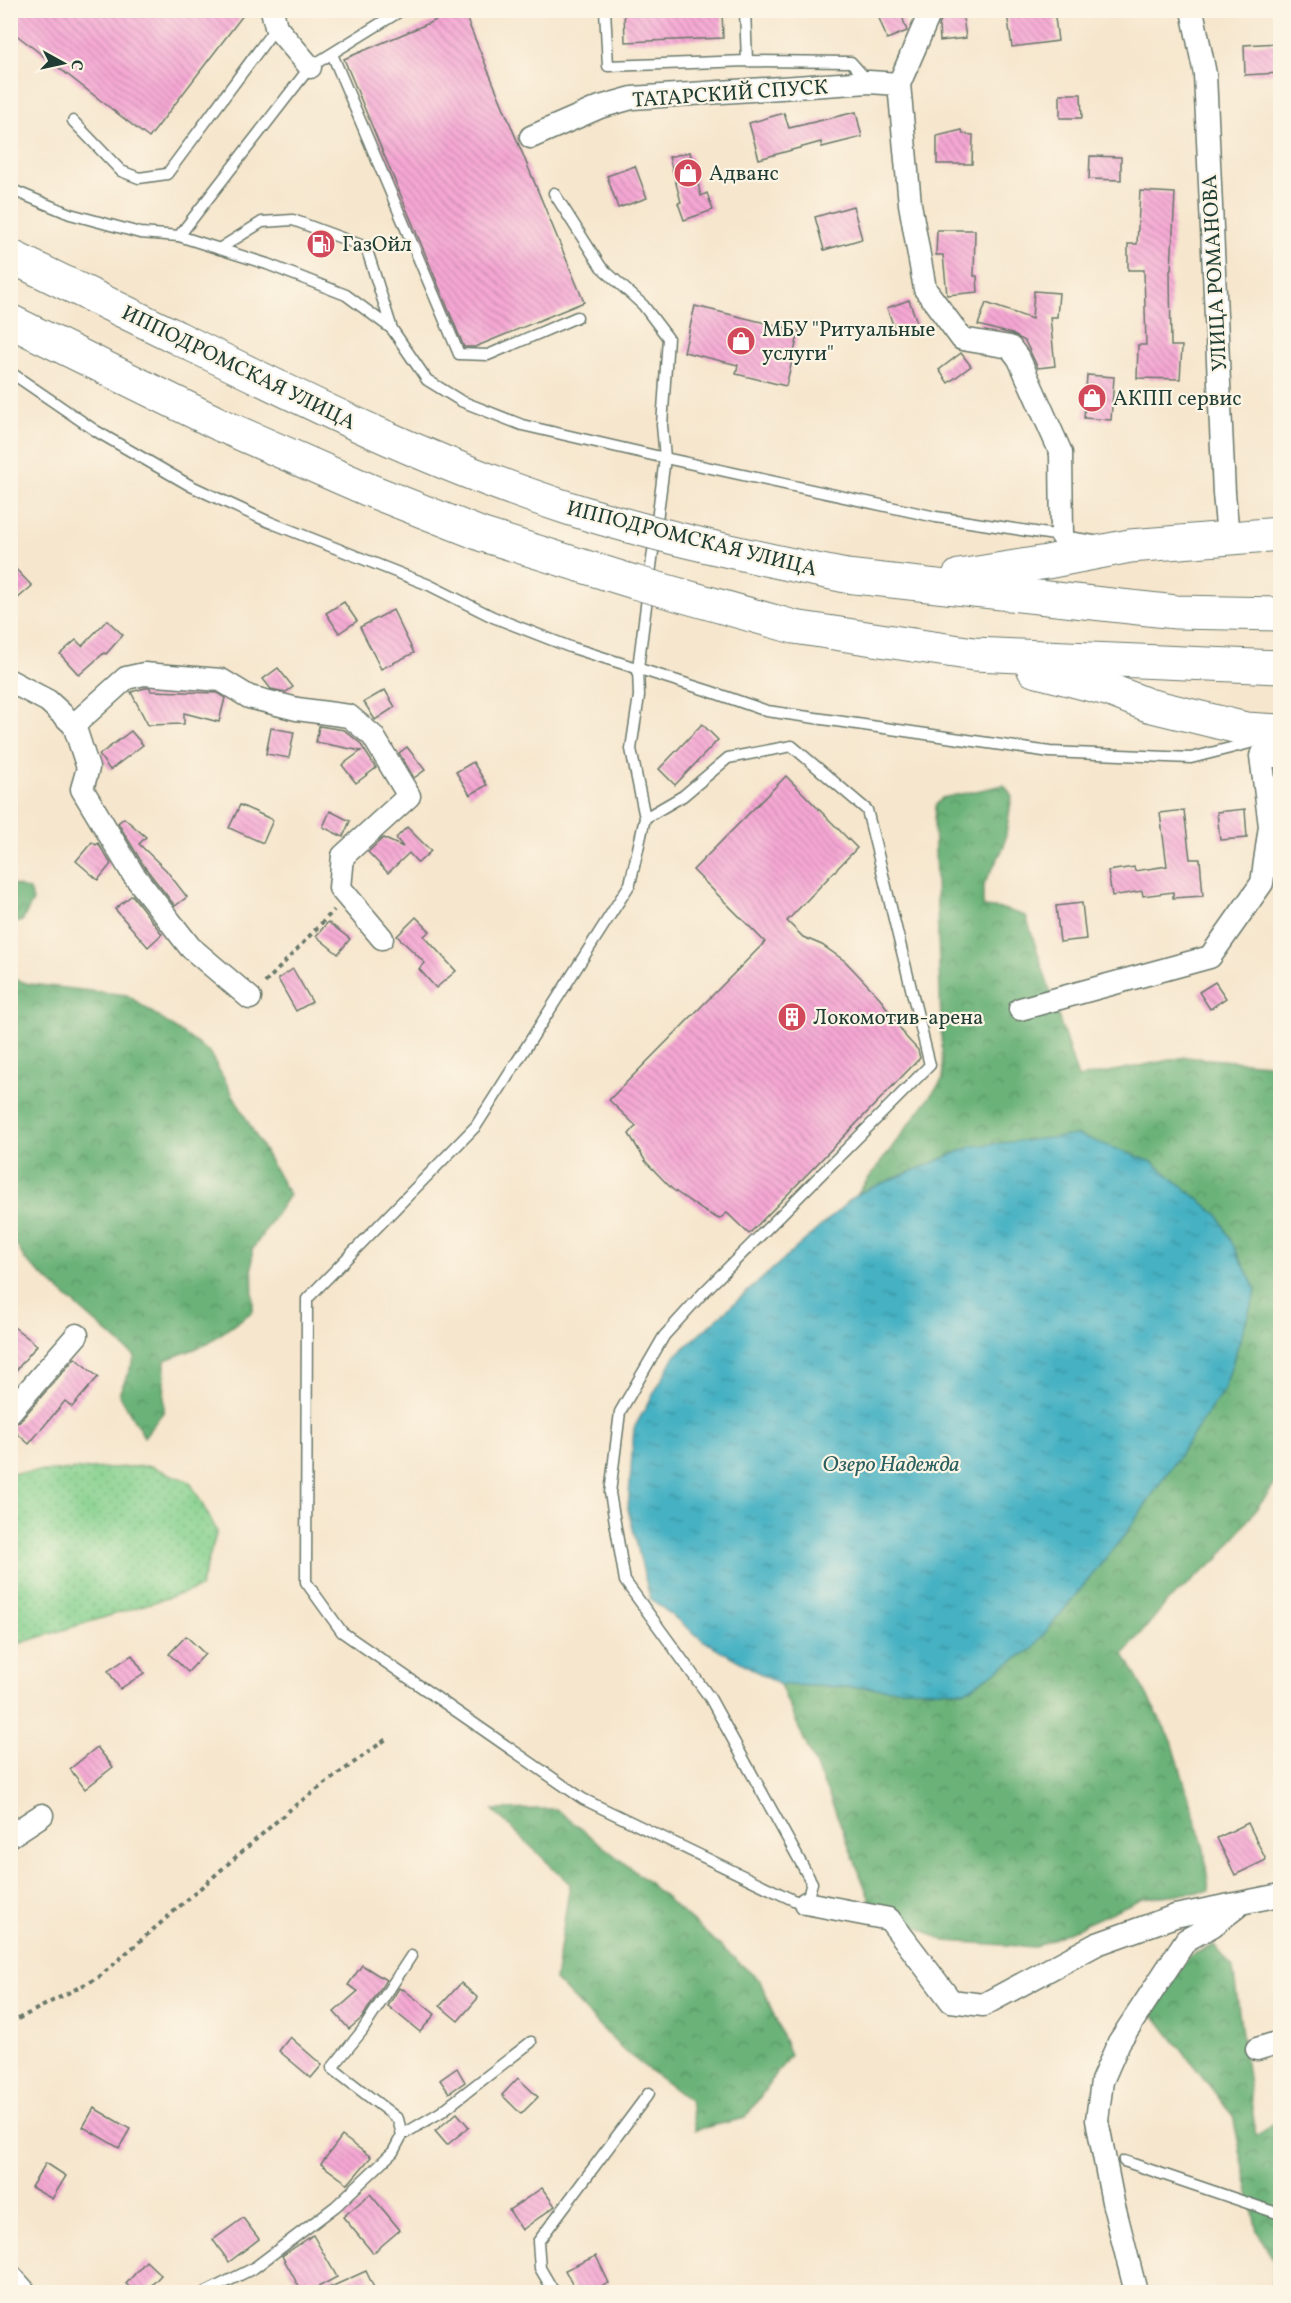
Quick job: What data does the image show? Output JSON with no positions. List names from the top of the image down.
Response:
{
  "streets": {
    "highway": ["ИППОДРОМСКАЯ УЛИЦА"],
    "street": ["ТАТАРСКИЙ СПУСК", "УЛИЦА РОМАНОВА"]
  },
  "water": ["Озеро Надежда"],
  "places": {
    "shop": ["Адванс", "МБУ \"Ритуальные услуги\"", "АКПП сервис"],
    "fuel station": ["ГазОйл"],
    "building": ["Локомотив-арена"]
  },
  "north": "right"
}
